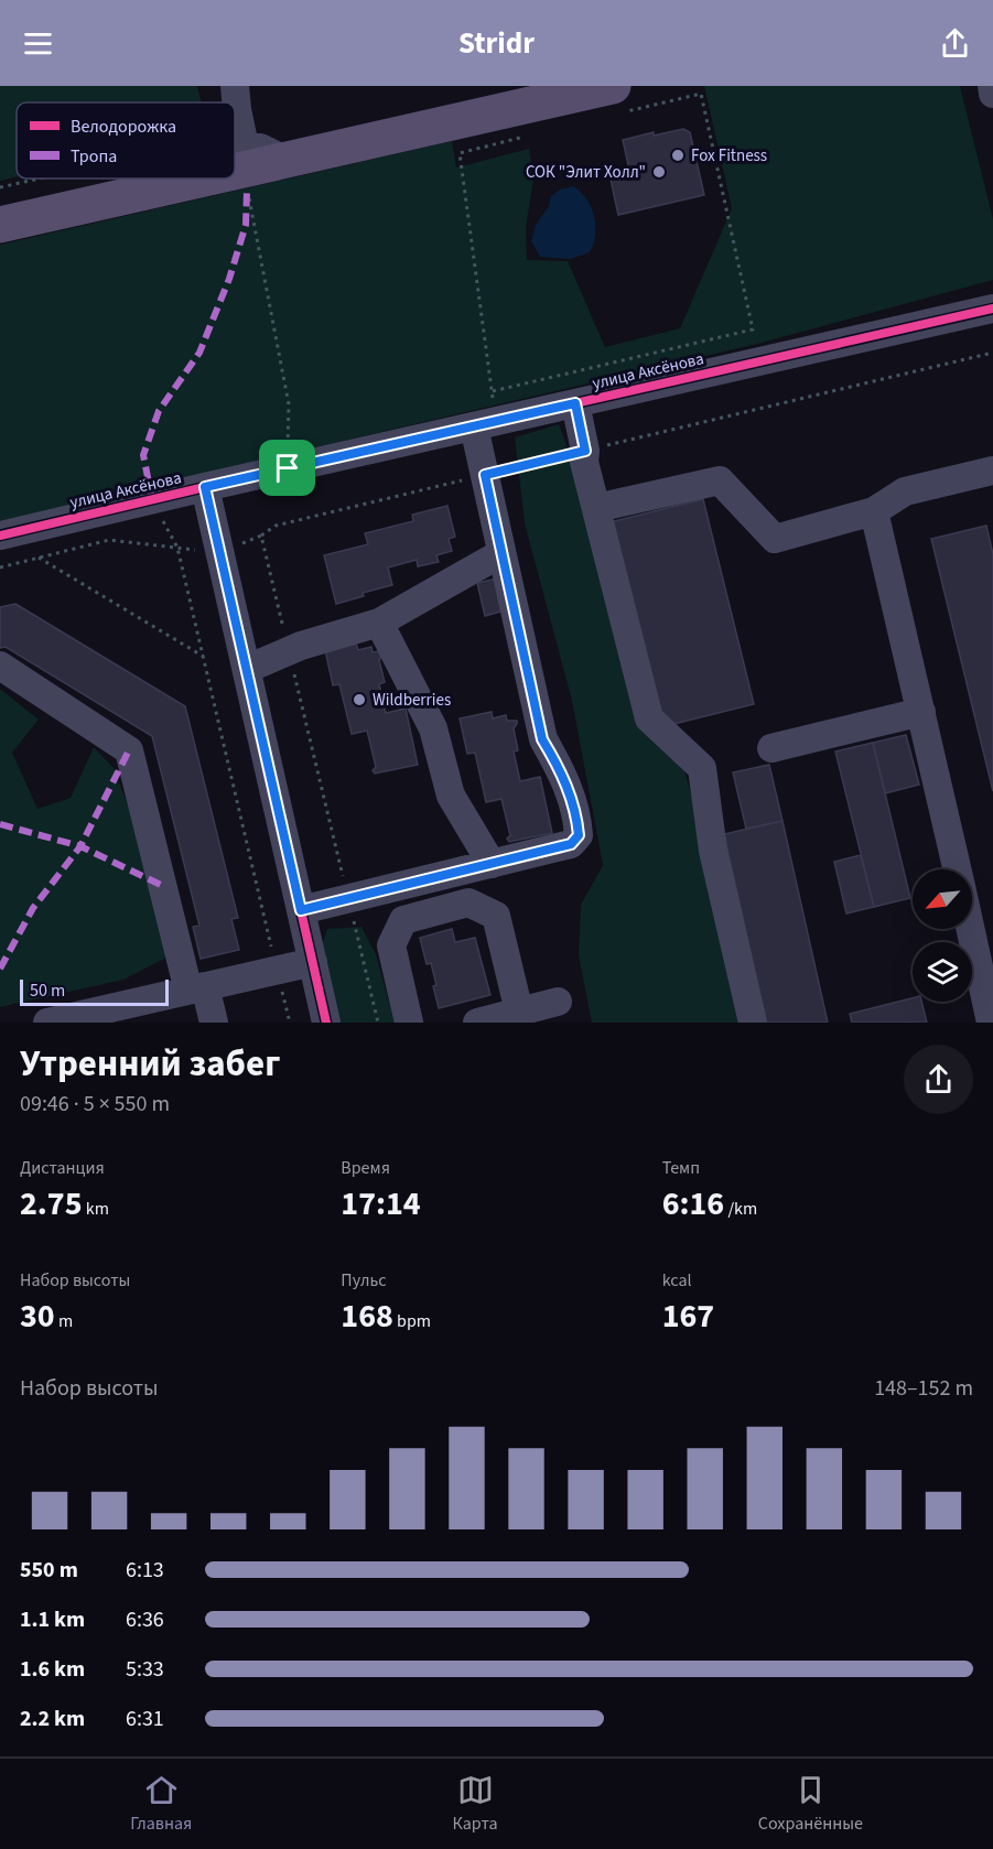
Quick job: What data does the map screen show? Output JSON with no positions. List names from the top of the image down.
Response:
{
  "streets": {
    "street": ["улица Аксёнова"]
  },
  "places": ["Fox Fitness", "СОК \"Элит Холл\"", "Wildberries"],
  "legend": ["Велодорожка", "Тропа"],
  "scale_bar": "50 m",
  "north": "bottom left",
  "page": {
    "header": "Stridr",
    "scale": "50 m",
    "heading": ["Утренний забег", "09:46 · 5 × 550 m"],
    "stats": [
      ["Дистанция", "2.75 km"],
      ["Время", "17:14"],
      ["Темп", "6:16 /km"],
      ["Набор высоты", "30 m"],
      ["Пульс", "168 bpm"],
      ["kcal", "167"]
    ],
    "chart": ["Набор высоты", "148–152 m"],
    "list": [
      {
        "name": "550 m",
        "note": "6:13"
      },
      {
        "name": "1.1 km",
        "note": "6:36"
      },
      {
        "name": "1.6 km",
        "note": "5:33"
      },
      {
        "name": "2.2 km",
        "note": "6:31"
      }
    ],
    "tabs": ["Главная", "Карта", "Сохранённые"]
  }
}
